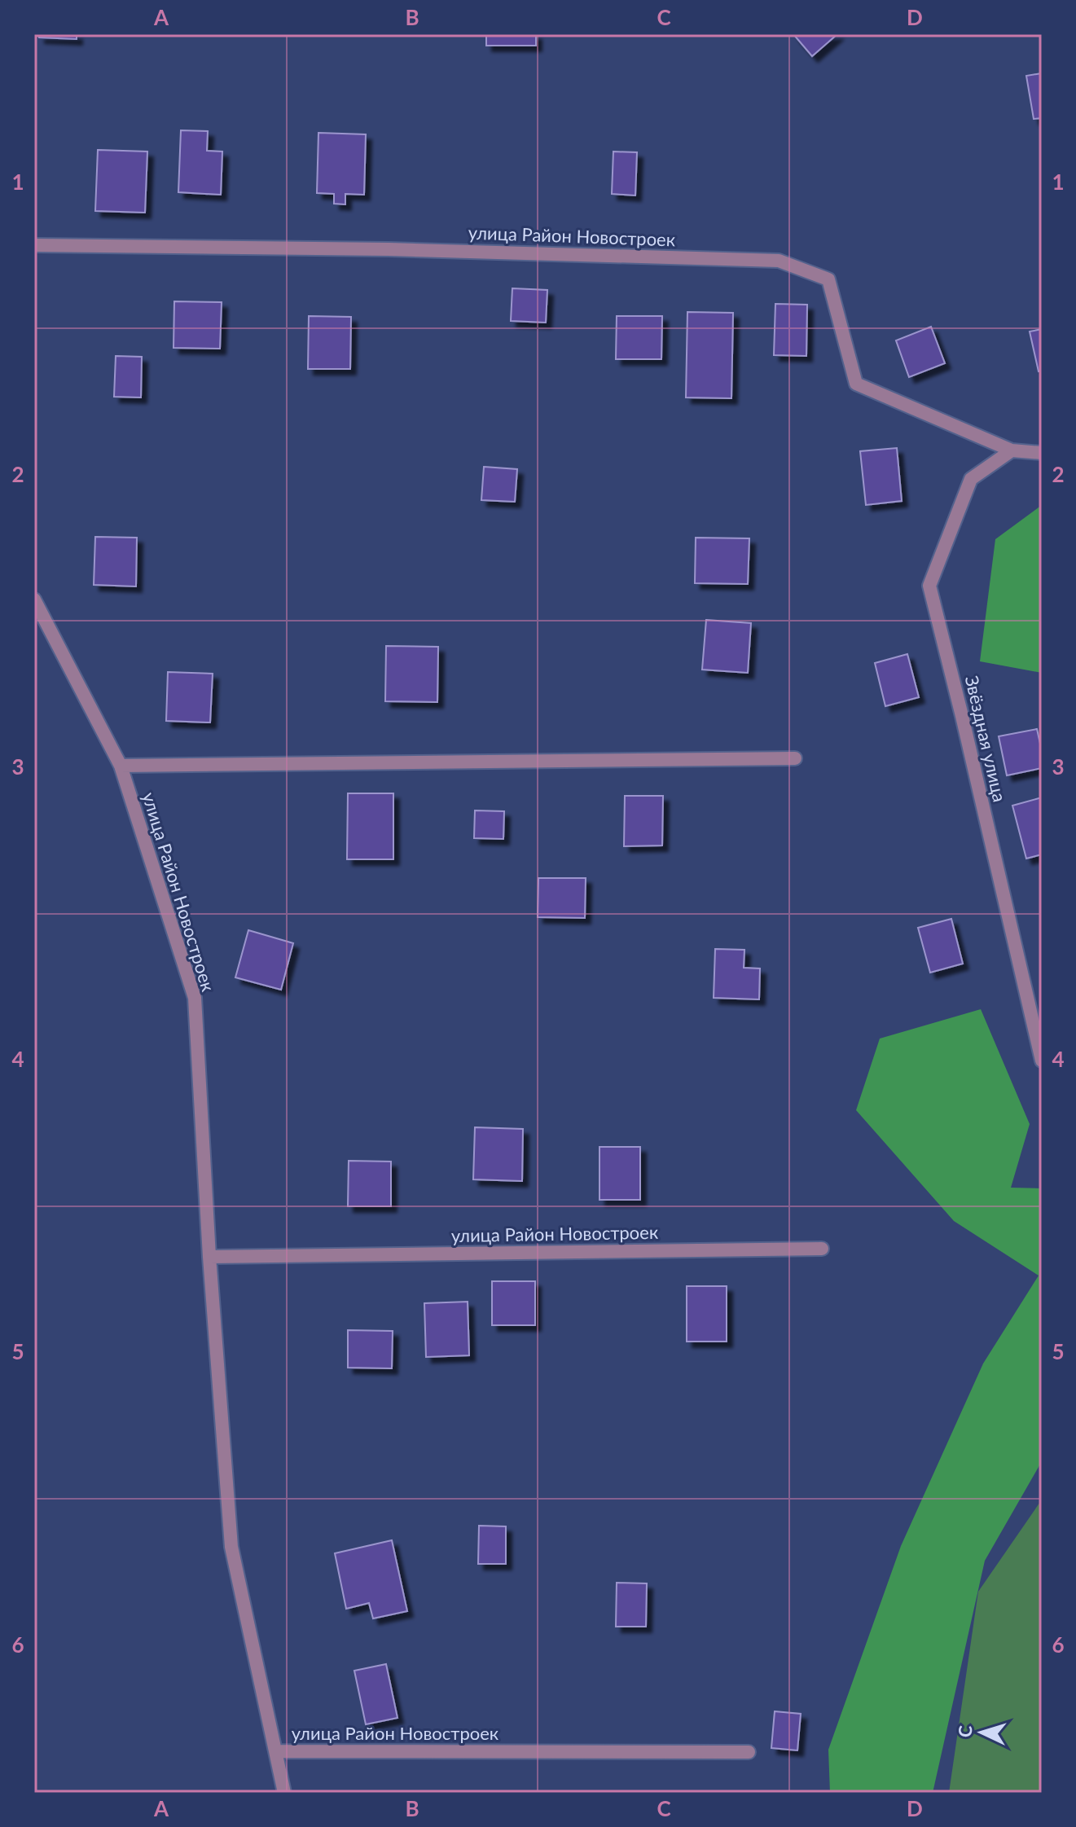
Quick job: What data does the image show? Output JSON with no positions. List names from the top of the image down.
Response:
{
  "streets": {
    "street": ["улица Район Новостроек", "Звёздная улица"]
  },
  "crossings": [
    ["улица Район Новостроек", "Звёздная улица"]
  ],
  "north": "left",
  "grid": {
    "columns": [
      "A",
      "B",
      "C",
      "D"
    ],
    "rows": [
      "1",
      "2",
      "3",
      "4",
      "5",
      "6"
    ]
  }
}
